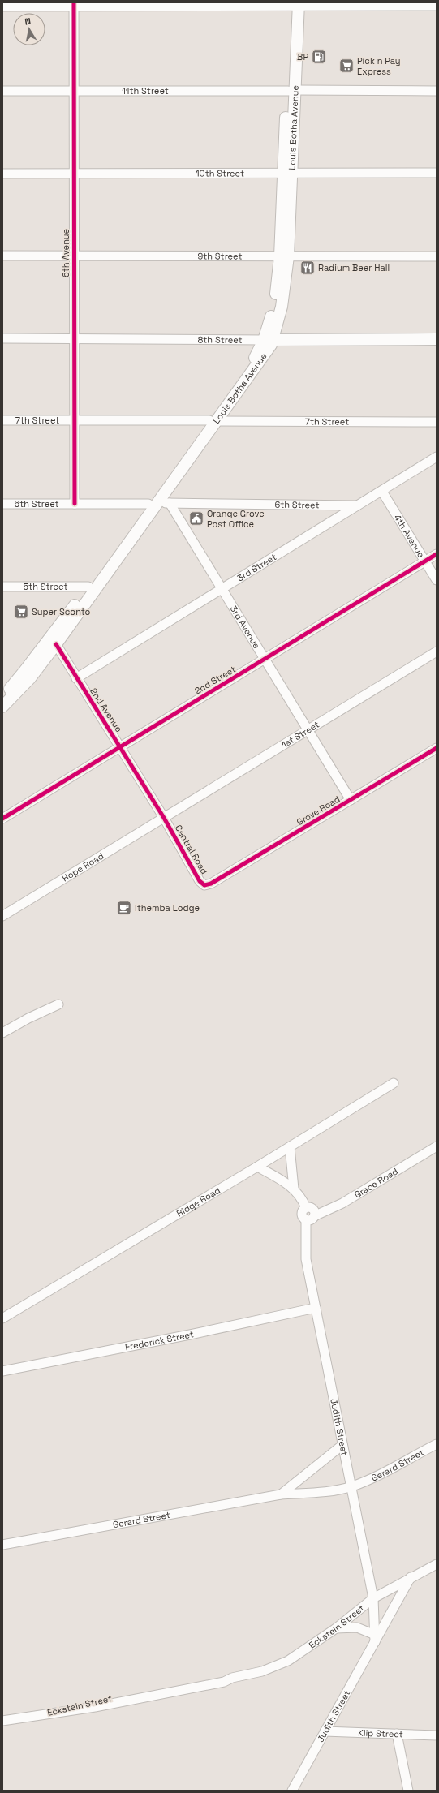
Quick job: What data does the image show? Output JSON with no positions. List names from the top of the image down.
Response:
{
  "streets": {
    "main road": ["Louis Botha Avenue", "8th Street"],
    "street": [
      "11th Street",
      "10th Street",
      "6th Avenue",
      "9th Street",
      "7th Street",
      "6th Street",
      "4th Avenue",
      "3rd Street",
      "5th Street",
      "3rd Avenue",
      "2nd Street",
      "2nd Avenue",
      "1st Street",
      "Grove Road",
      "Central Road",
      "Hope Road",
      "Grace Road",
      "Ridge Road",
      "Frederick Street",
      "Judith Street",
      "Gerard Street",
      "Eckstein Street",
      "Klip Street"
    ]
  },
  "crossings": [
    ["11th Street", "Louis Botha Avenue"],
    ["11th Street", "6th Avenue"],
    ["Louis Botha Avenue", "10th Street"],
    ["Louis Botha Avenue", "9th Street"],
    ["Louis Botha Avenue", "8th Street"],
    ["Louis Botha Avenue", "7th Street"],
    ["Louis Botha Avenue", "6th Street"],
    ["Louis Botha Avenue", "5th Street"],
    ["Louis Botha Avenue", "2nd Avenue"],
    ["10th Street", "6th Avenue"],
    ["6th Avenue", "9th Street"],
    ["6th Avenue", "8th Street"],
    ["6th Avenue", "7th Street"],
    ["6th Avenue", "6th Street"],
    ["6th Street", "3rd Street"],
    ["6th Street", "3rd Avenue"],
    ["4th Avenue", "3rd Street"],
    ["4th Avenue", "2nd Street"],
    ["3rd Street", "3rd Avenue"],
    ["3rd Street", "2nd Avenue"],
    ["3rd Avenue", "2nd Street"],
    ["3rd Avenue", "1st Street"],
    ["3rd Avenue", "Grove Road"],
    ["2nd Street", "2nd Avenue"],
    ["2nd Avenue", "1st Street"],
    ["2nd Avenue", "Central Road"],
    ["2nd Avenue", "Hope Road"],
    ["1st Street", "Central Road"],
    ["1st Street", "Hope Road"],
    ["Grove Road", "Central Road"],
    ["Central Road", "Hope Road"],
    ["Grace Road", "Judith Street"],
    ["Frederick Street", "Judith Street"],
    ["Judith Street", "Gerard Street"],
    ["Judith Street", "Eckstein Street"],
    ["Judith Street", "Klip Street"]
  ],
  "places": {
    "fuel station": ["BP"],
    "supermarket": ["Pick n Pay Express", "Super Sconto"],
    "restaurant": ["Radium Beer Hall"],
    "public building": ["Orange Grove Post Office"],
    "cafe": ["Ithemba Lodge"]
  },
  "north": "top"
}
